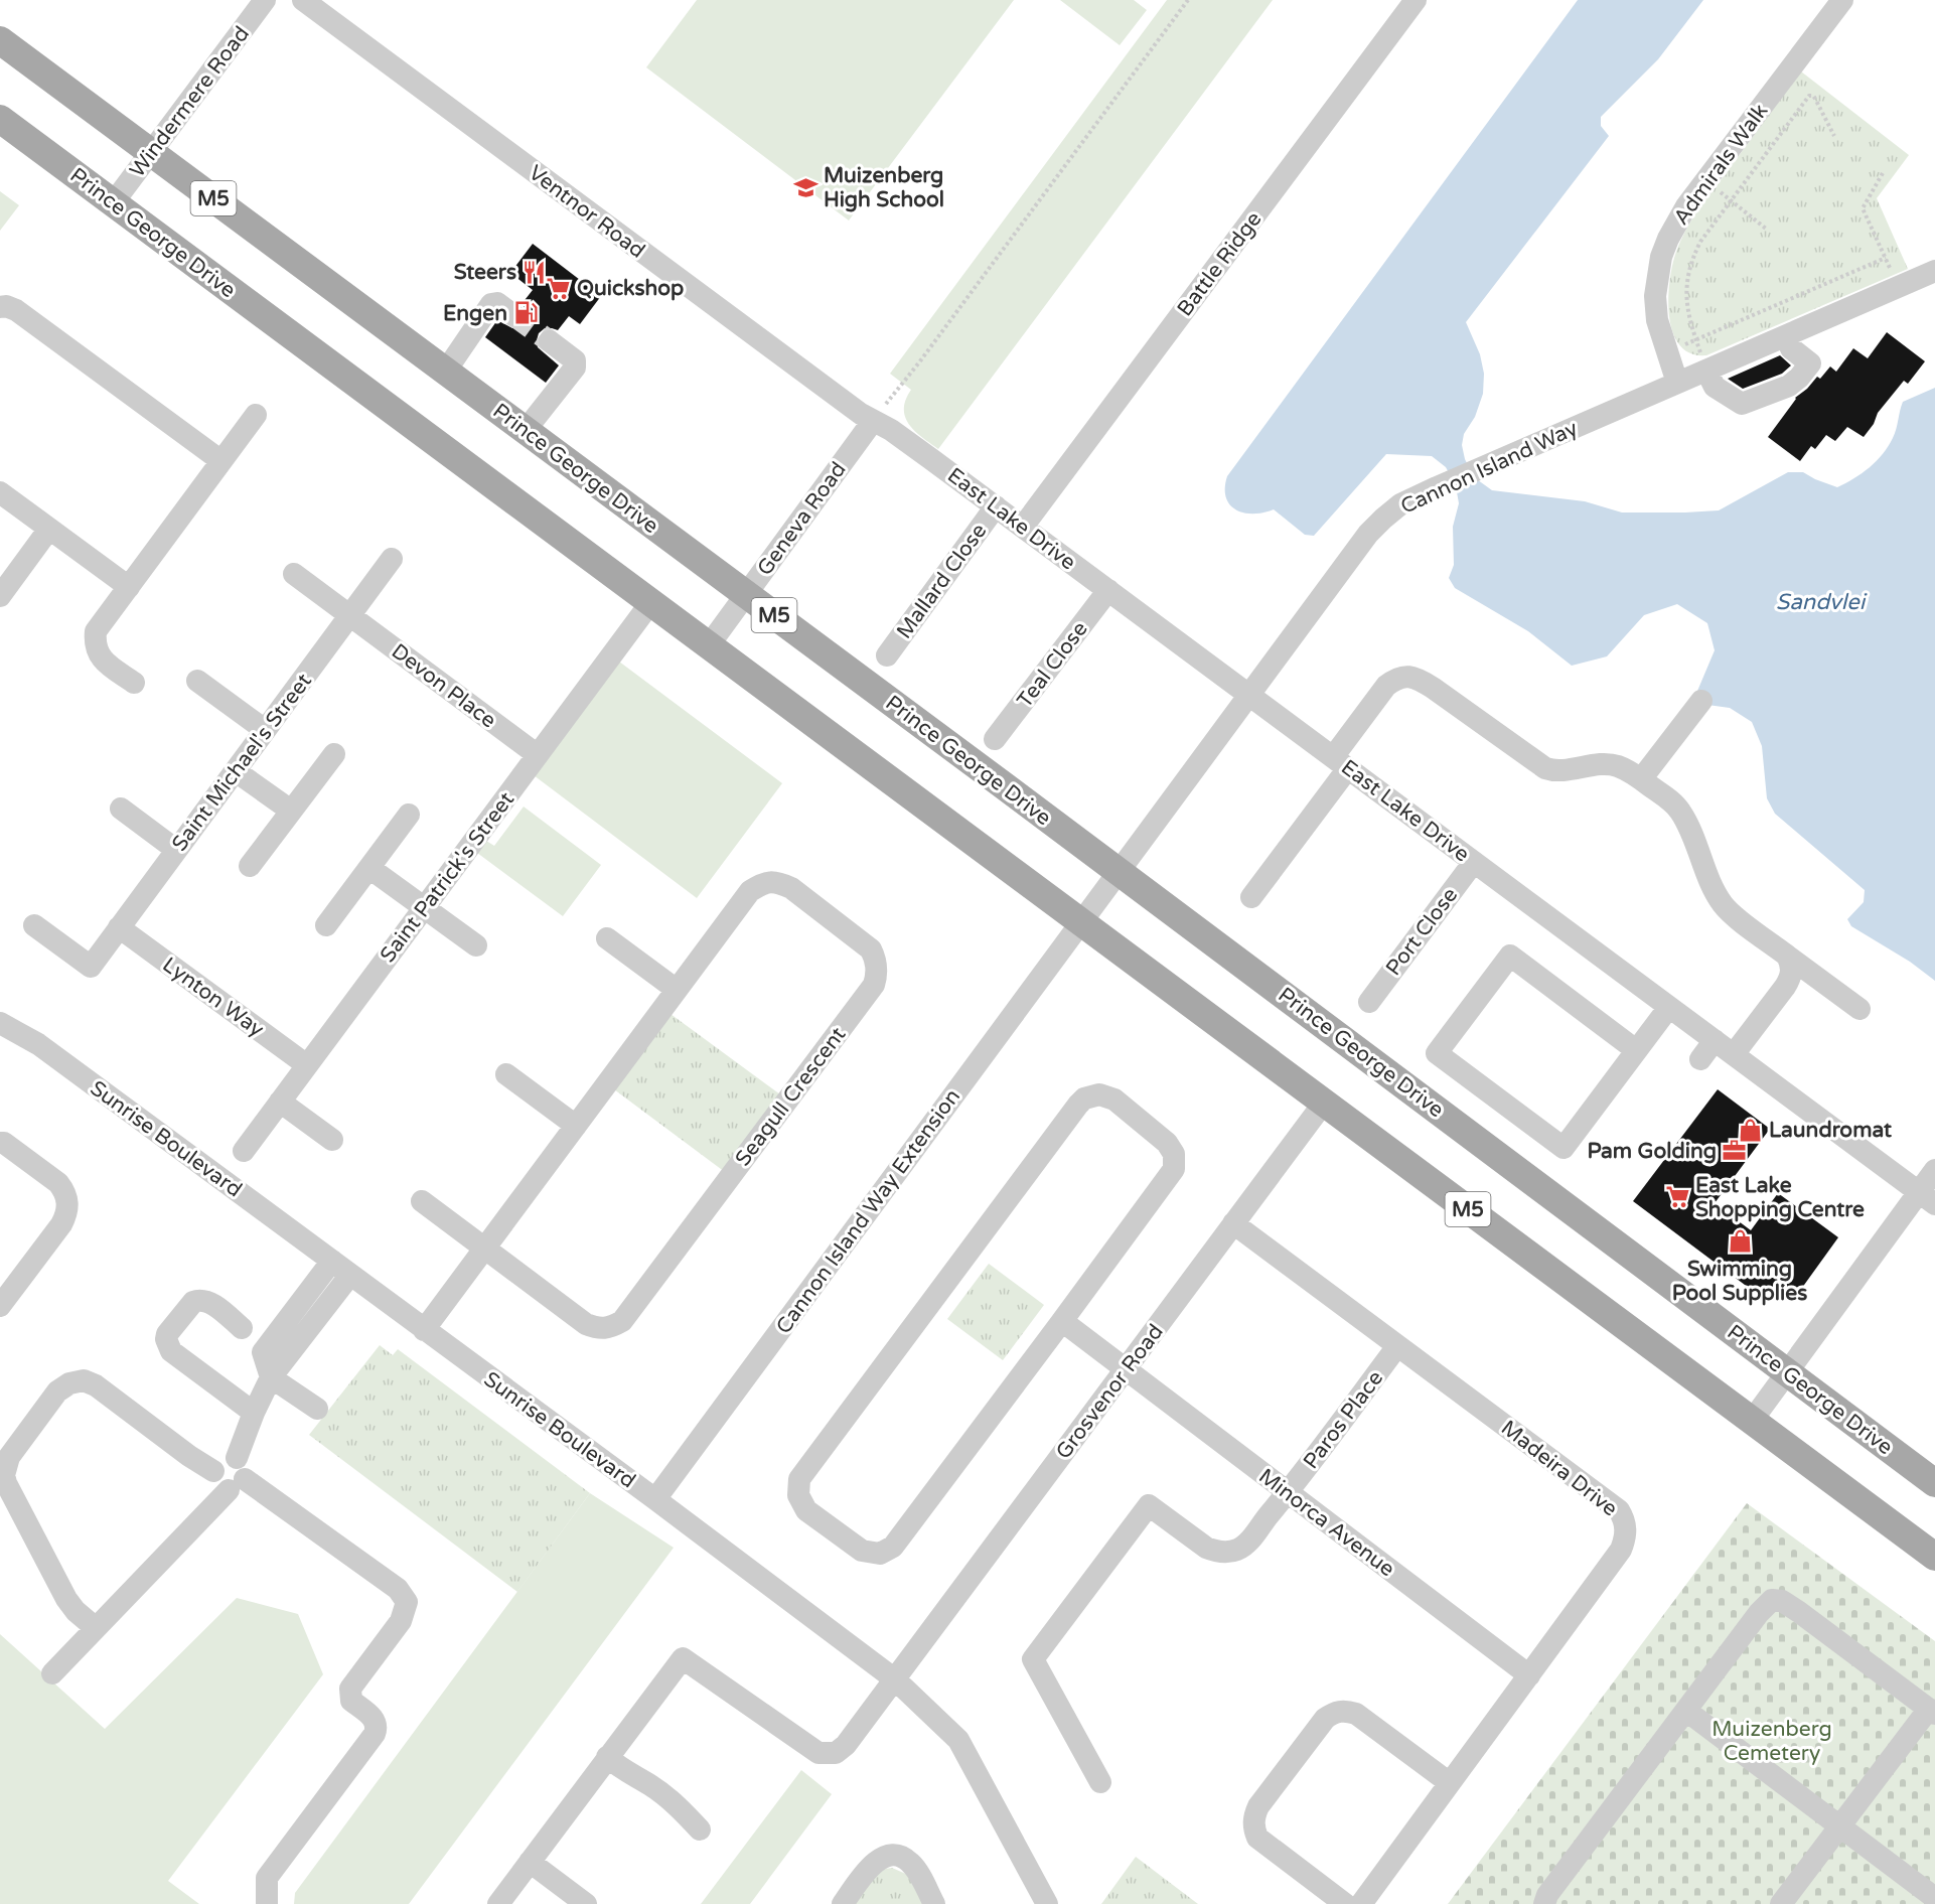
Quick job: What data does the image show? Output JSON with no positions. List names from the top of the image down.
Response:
{
  "streets": {
    "main road": ["M5", "Prince George Drive"],
    "street": [
      "Windermere Road",
      "Admirals Walk",
      "Ventnor Road",
      "Battle Ridge",
      "Cannon Island Way",
      "Geneva Road",
      "East Lake Drive",
      "Mallard Close",
      "Teal Close",
      "Devon Place",
      "Saint Michael's Street",
      "Saint Patrick's Street",
      "Port Close",
      "Lynton Way",
      "Seagull Crescent",
      "Sunrise Boulevard",
      "Cannon Island Way Extension",
      "Grosvenor Road",
      "Paros Place",
      "Madeira Drive",
      "Minorca Avenue"
    ]
  },
  "crossings": [
    ["Windermere Road", "Prince George Drive"],
    ["Admirals Walk", "Cannon Island Way"],
    ["Ventnor Road", "Geneva Road"],
    ["Ventnor Road", "East Lake Drive"],
    ["Prince George Drive", "Cannon Island Way"],
    ["Prince George Drive", "Geneva Road"],
    ["Prince George Drive", "Saint Patrick's Street"],
    ["Prince George Drive", "Cannon Island Way Extension"],
    ["Prince George Drive", "Grosvenor Road"],
    ["Battle Ridge", "East Lake Drive"],
    ["Cannon Island Way", "East Lake Drive"],
    ["Cannon Island Way", "Cannon Island Way Extension"],
    ["Geneva Road", "East Lake Drive"],
    ["East Lake Drive", "Mallard Close"],
    ["East Lake Drive", "Teal Close"],
    ["East Lake Drive", "Port Close"],
    ["Devon Place", "Saint Michael's Street"],
    ["Devon Place", "Saint Patrick's Street"],
    ["Saint Michael's Street", "Lynton Way"],
    ["Saint Patrick's Street", "Lynton Way"],
    ["Seagull Crescent", "Sunrise Boulevard"],
    ["Sunrise Boulevard", "Cannon Island Way Extension"],
    ["Sunrise Boulevard", "Grosvenor Road"],
    ["Grosvenor Road", "Madeira Drive"],
    ["Grosvenor Road", "Minorca Avenue"],
    ["Paros Place", "Madeira Drive"],
    ["Paros Place", "Minorca Avenue"],
    ["Madeira Drive", "Minorca Avenue"]
  ],
  "water": ["Sandvlei"],
  "parks": ["Muizenberg Cemetery"],
  "places": {
    "school or university": ["Muizenberg High School"],
    "restaurant": ["Steers"],
    "supermarket": ["Quickshop", "East Lake Shopping Centre"],
    "fuel station": ["Engen"],
    "shop": ["Laundromat", "Swimming Pool Supplies"],
    "office": ["Pam Golding"]
  }
}
